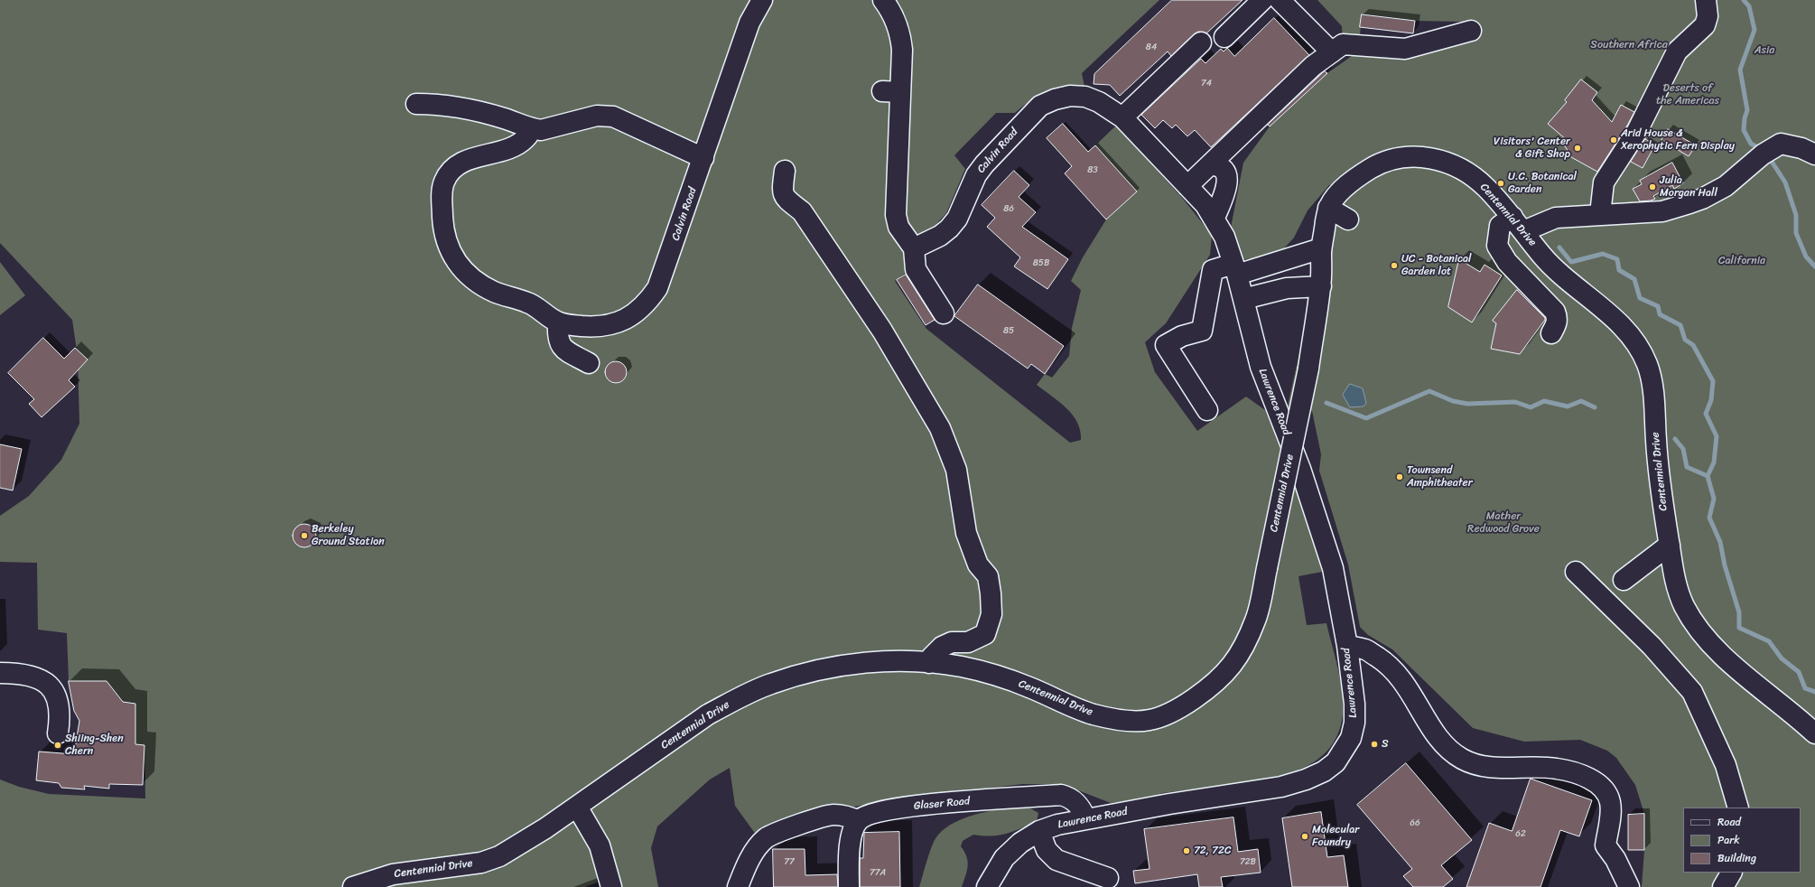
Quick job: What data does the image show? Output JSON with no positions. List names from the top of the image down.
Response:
{
  "streets": {
    "street": [
      "Calvin Road",
      "Centennial Drive",
      "Lawrence Road",
      "Glaser Road"
    ]
  },
  "crossings": [
    ["Calvin Road", "Lawrence Road"],
    ["Lawrence Road", "Glaser Road"]
  ],
  "parks": [
    "Southern Africa",
    "Asia",
    "Deserts of the Americas",
    "California",
    "Mather Redwood Grove"
  ],
  "places": [
    "Arid House & Xerophytic Fern Display",
    "Visitors' Center & Gift Shop",
    "U.C. Botanical Garden",
    "Julia Morgan Hall",
    "UC - Botanical Garden lot",
    "Townsend Amphitheater",
    "Berkeley Ground Station",
    "S",
    "Shiing-Shen Chern",
    "Molecular Foundry",
    "72, 72C"
  ],
  "house_numbers": [
    "84",
    "74",
    "83",
    "86",
    "85B",
    "85",
    "66",
    "62",
    "77",
    "72B",
    "77A"
  ],
  "legend": ["Road", "Park", "Building"]
}
